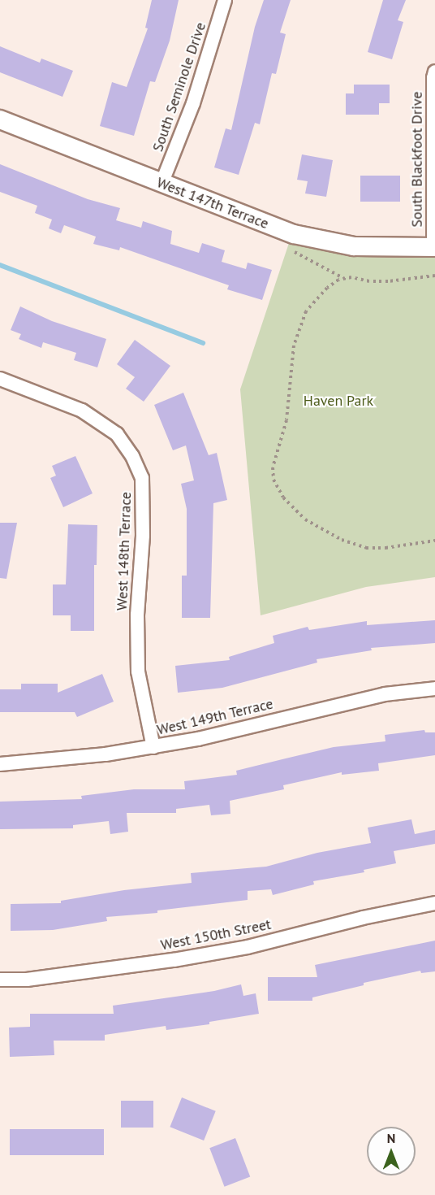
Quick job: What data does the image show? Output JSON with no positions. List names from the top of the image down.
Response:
{
  "streets": {
    "street": [
      "South Seminole Drive",
      "South Blackfoot Drive",
      "West 147th Terrace",
      "West 148th Terrace",
      "West 149th Terrace",
      "West 150th Street"
    ]
  },
  "crossings": [
    ["South Seminole Drive", "West 147th Terrace"],
    ["South Blackfoot Drive", "West 147th Terrace"],
    ["West 148th Terrace", "West 149th Terrace"]
  ],
  "parks": ["Haven Park"],
  "north": "top"
}
